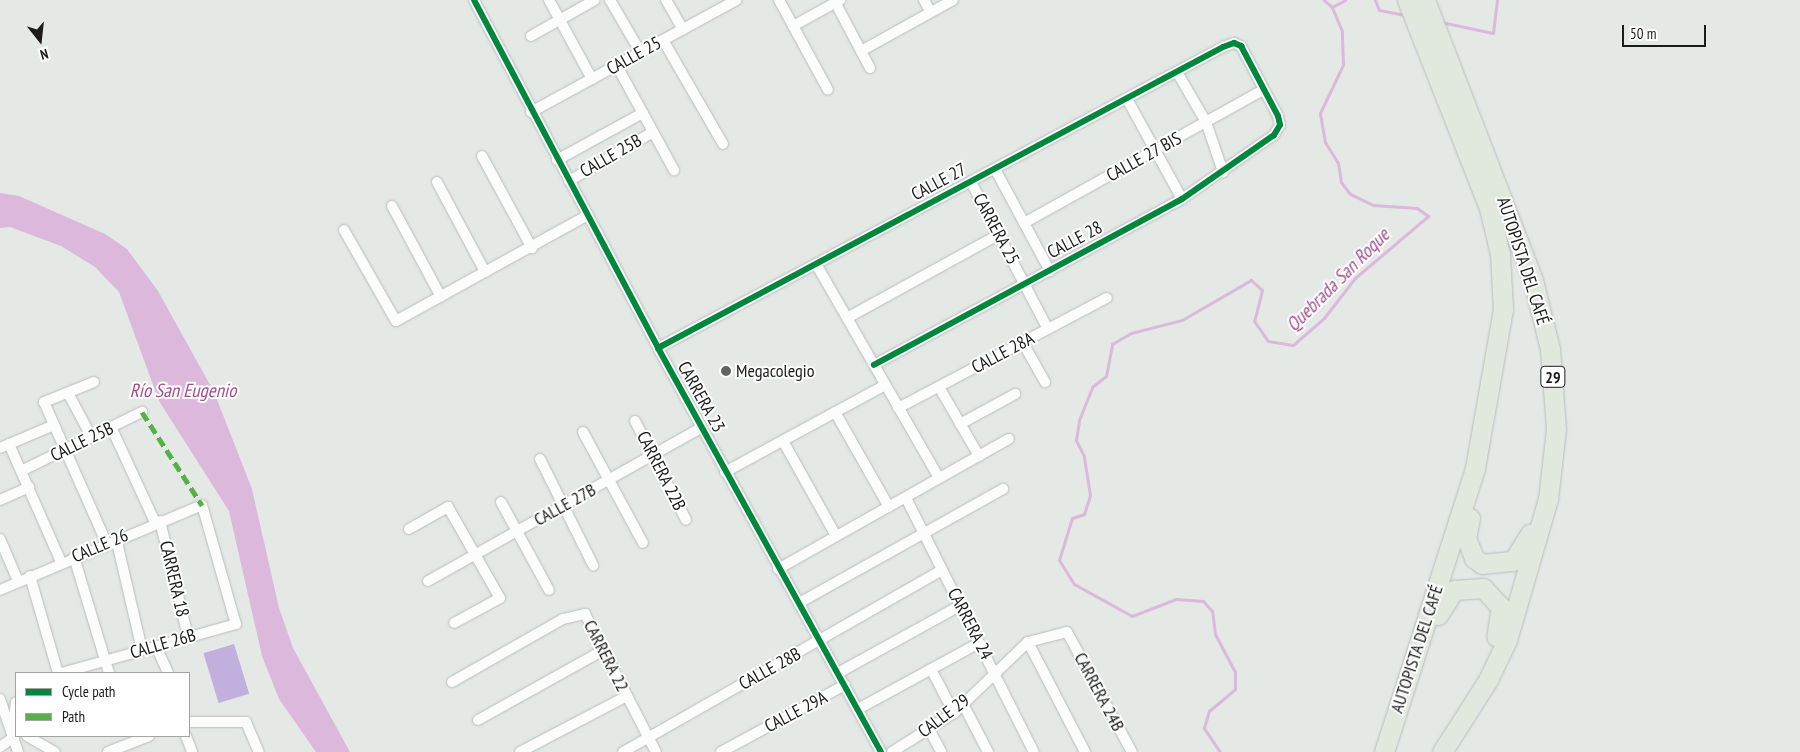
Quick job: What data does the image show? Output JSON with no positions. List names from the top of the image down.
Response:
{
  "streets": {
    "highway": ["AUTOPISTA DEL CAFÉ", "29"],
    "street": [
      "CALLE 25",
      "CALLE 25B",
      "CALLE 27 BIS",
      "CALLE 27",
      "CARRERA 25",
      "CALLE 28",
      "CALLE 28A",
      "CARRERA 23",
      "CARRERA 22B",
      "CALLE 27B",
      "CALLE 26",
      "CARRERA 18",
      "CARRERA 24",
      "CALLE 26B",
      "CARRERA 22",
      "CALLE 28B",
      "CARRERA 24B",
      "CALLE 29A",
      "CALLE 29"
    ]
  },
  "crossings": [
    ["CALLE 25", "CARRERA 23"],
    ["CALLE 25B", "CARRERA 23"],
    ["CALLE 25B", "CARRERA 18"],
    ["CALLE 27 BIS", "CALLE 27"],
    ["CALLE 27 BIS", "CALLE 28"],
    ["CALLE 27", "CARRERA 25"],
    ["CALLE 27", "CALLE 28"],
    ["CALLE 27", "CARRERA 23"],
    ["CARRERA 25", "CALLE 28"],
    ["CARRERA 25", "CALLE 28A"],
    ["CARRERA 23", "CALLE 27B"],
    ["CARRERA 23", "CALLE 28B"],
    ["CARRERA 23", "CALLE 29A"],
    ["CARRERA 22B", "CALLE 27B"],
    ["CALLE 26", "CARRERA 18"],
    ["CALLE 26", "CALLE 26B"],
    ["CARRERA 18", "CALLE 26B"],
    ["CARRERA 24", "CALLE 28B"],
    ["CARRERA 24", "CALLE 29"],
    ["CARRERA 22", "CALLE 28B"],
    ["CARRERA 24B", "CALLE 29"]
  ],
  "water": ["Quebrada San Roque", "Río San Eugenio"],
  "places": ["Megacolegio"],
  "legend": ["Cycle path", "Path"],
  "scale_bar": "50 m",
  "north": "bottom"
}
